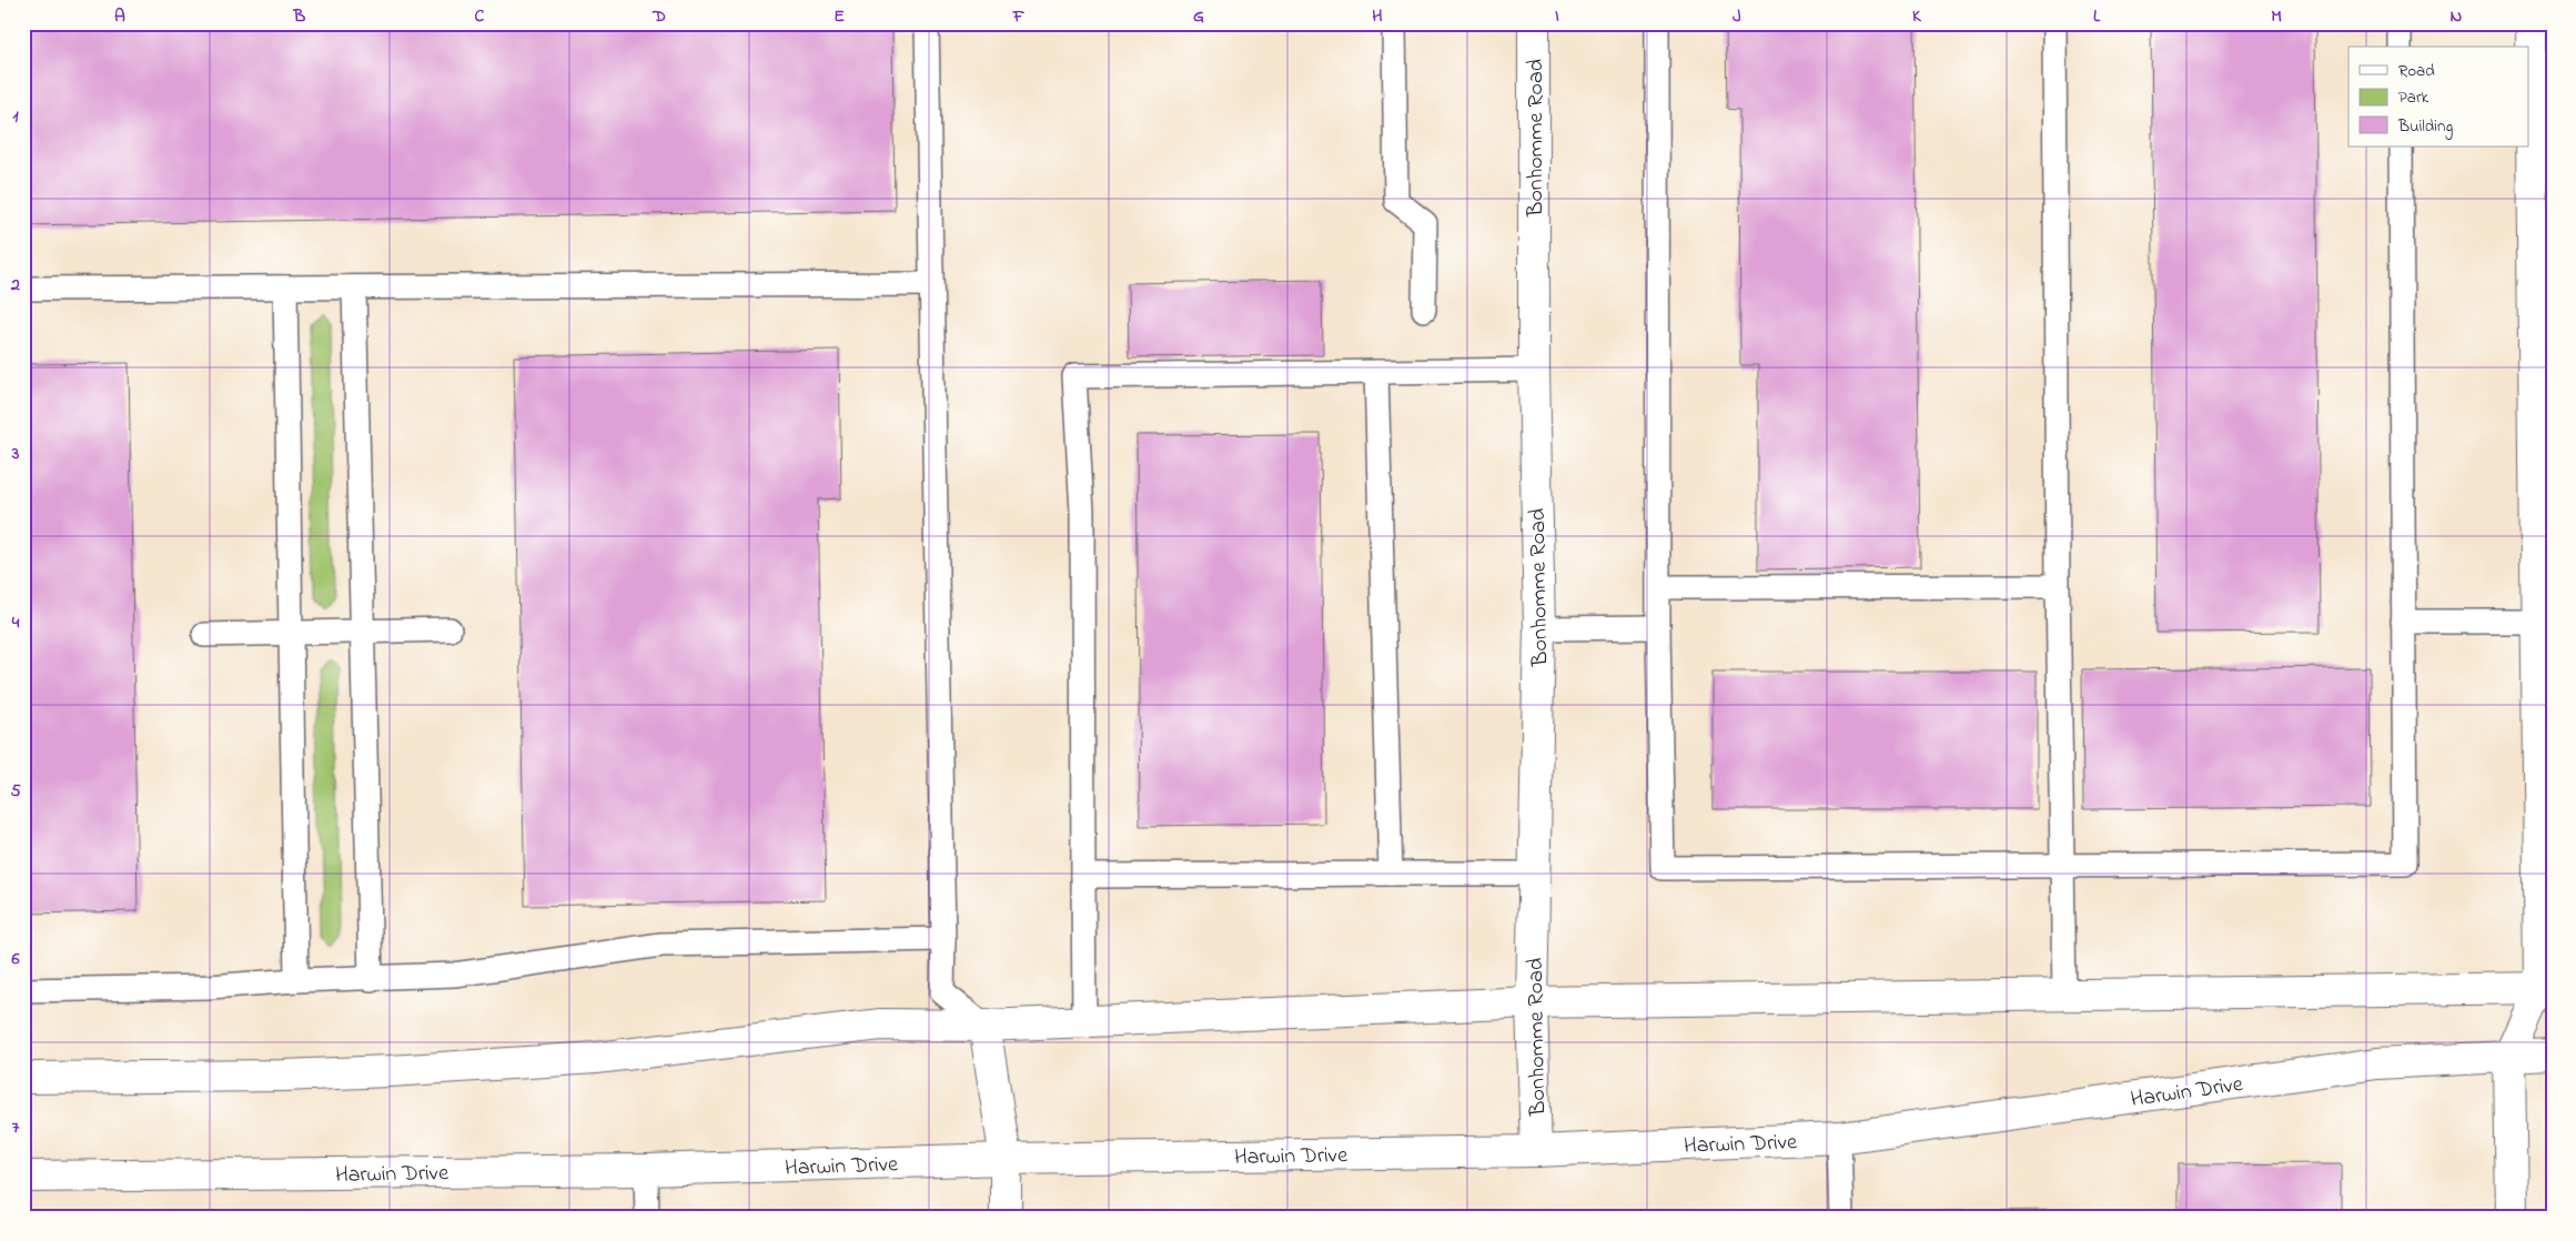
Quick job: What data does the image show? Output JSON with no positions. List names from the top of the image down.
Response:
{
  "streets": {
    "main road": ["Bonhomme Road", "Harwin Drive"]
  },
  "crossings": [
    ["Bonhomme Road", "Harwin Drive"]
  ],
  "legend": ["Road", "Park", "Building"],
  "grid": {
    "columns": [
      "A",
      "B",
      "C",
      "D",
      "E",
      "F",
      "G",
      "H",
      "I",
      "J",
      "K",
      "L",
      "M",
      "N"
    ],
    "rows": [
      "1",
      "2",
      "3",
      "4",
      "5",
      "6",
      "7"
    ]
  }
}
